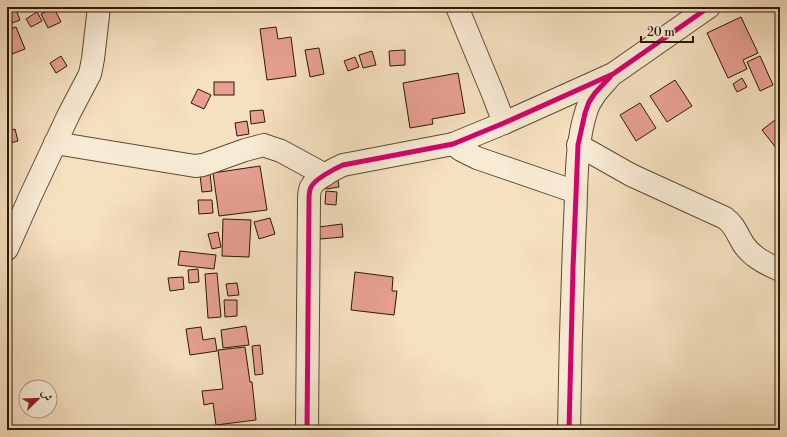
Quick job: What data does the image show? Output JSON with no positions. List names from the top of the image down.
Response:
{
  "scale_bar": "20 m",
  "north": "top right"
}
